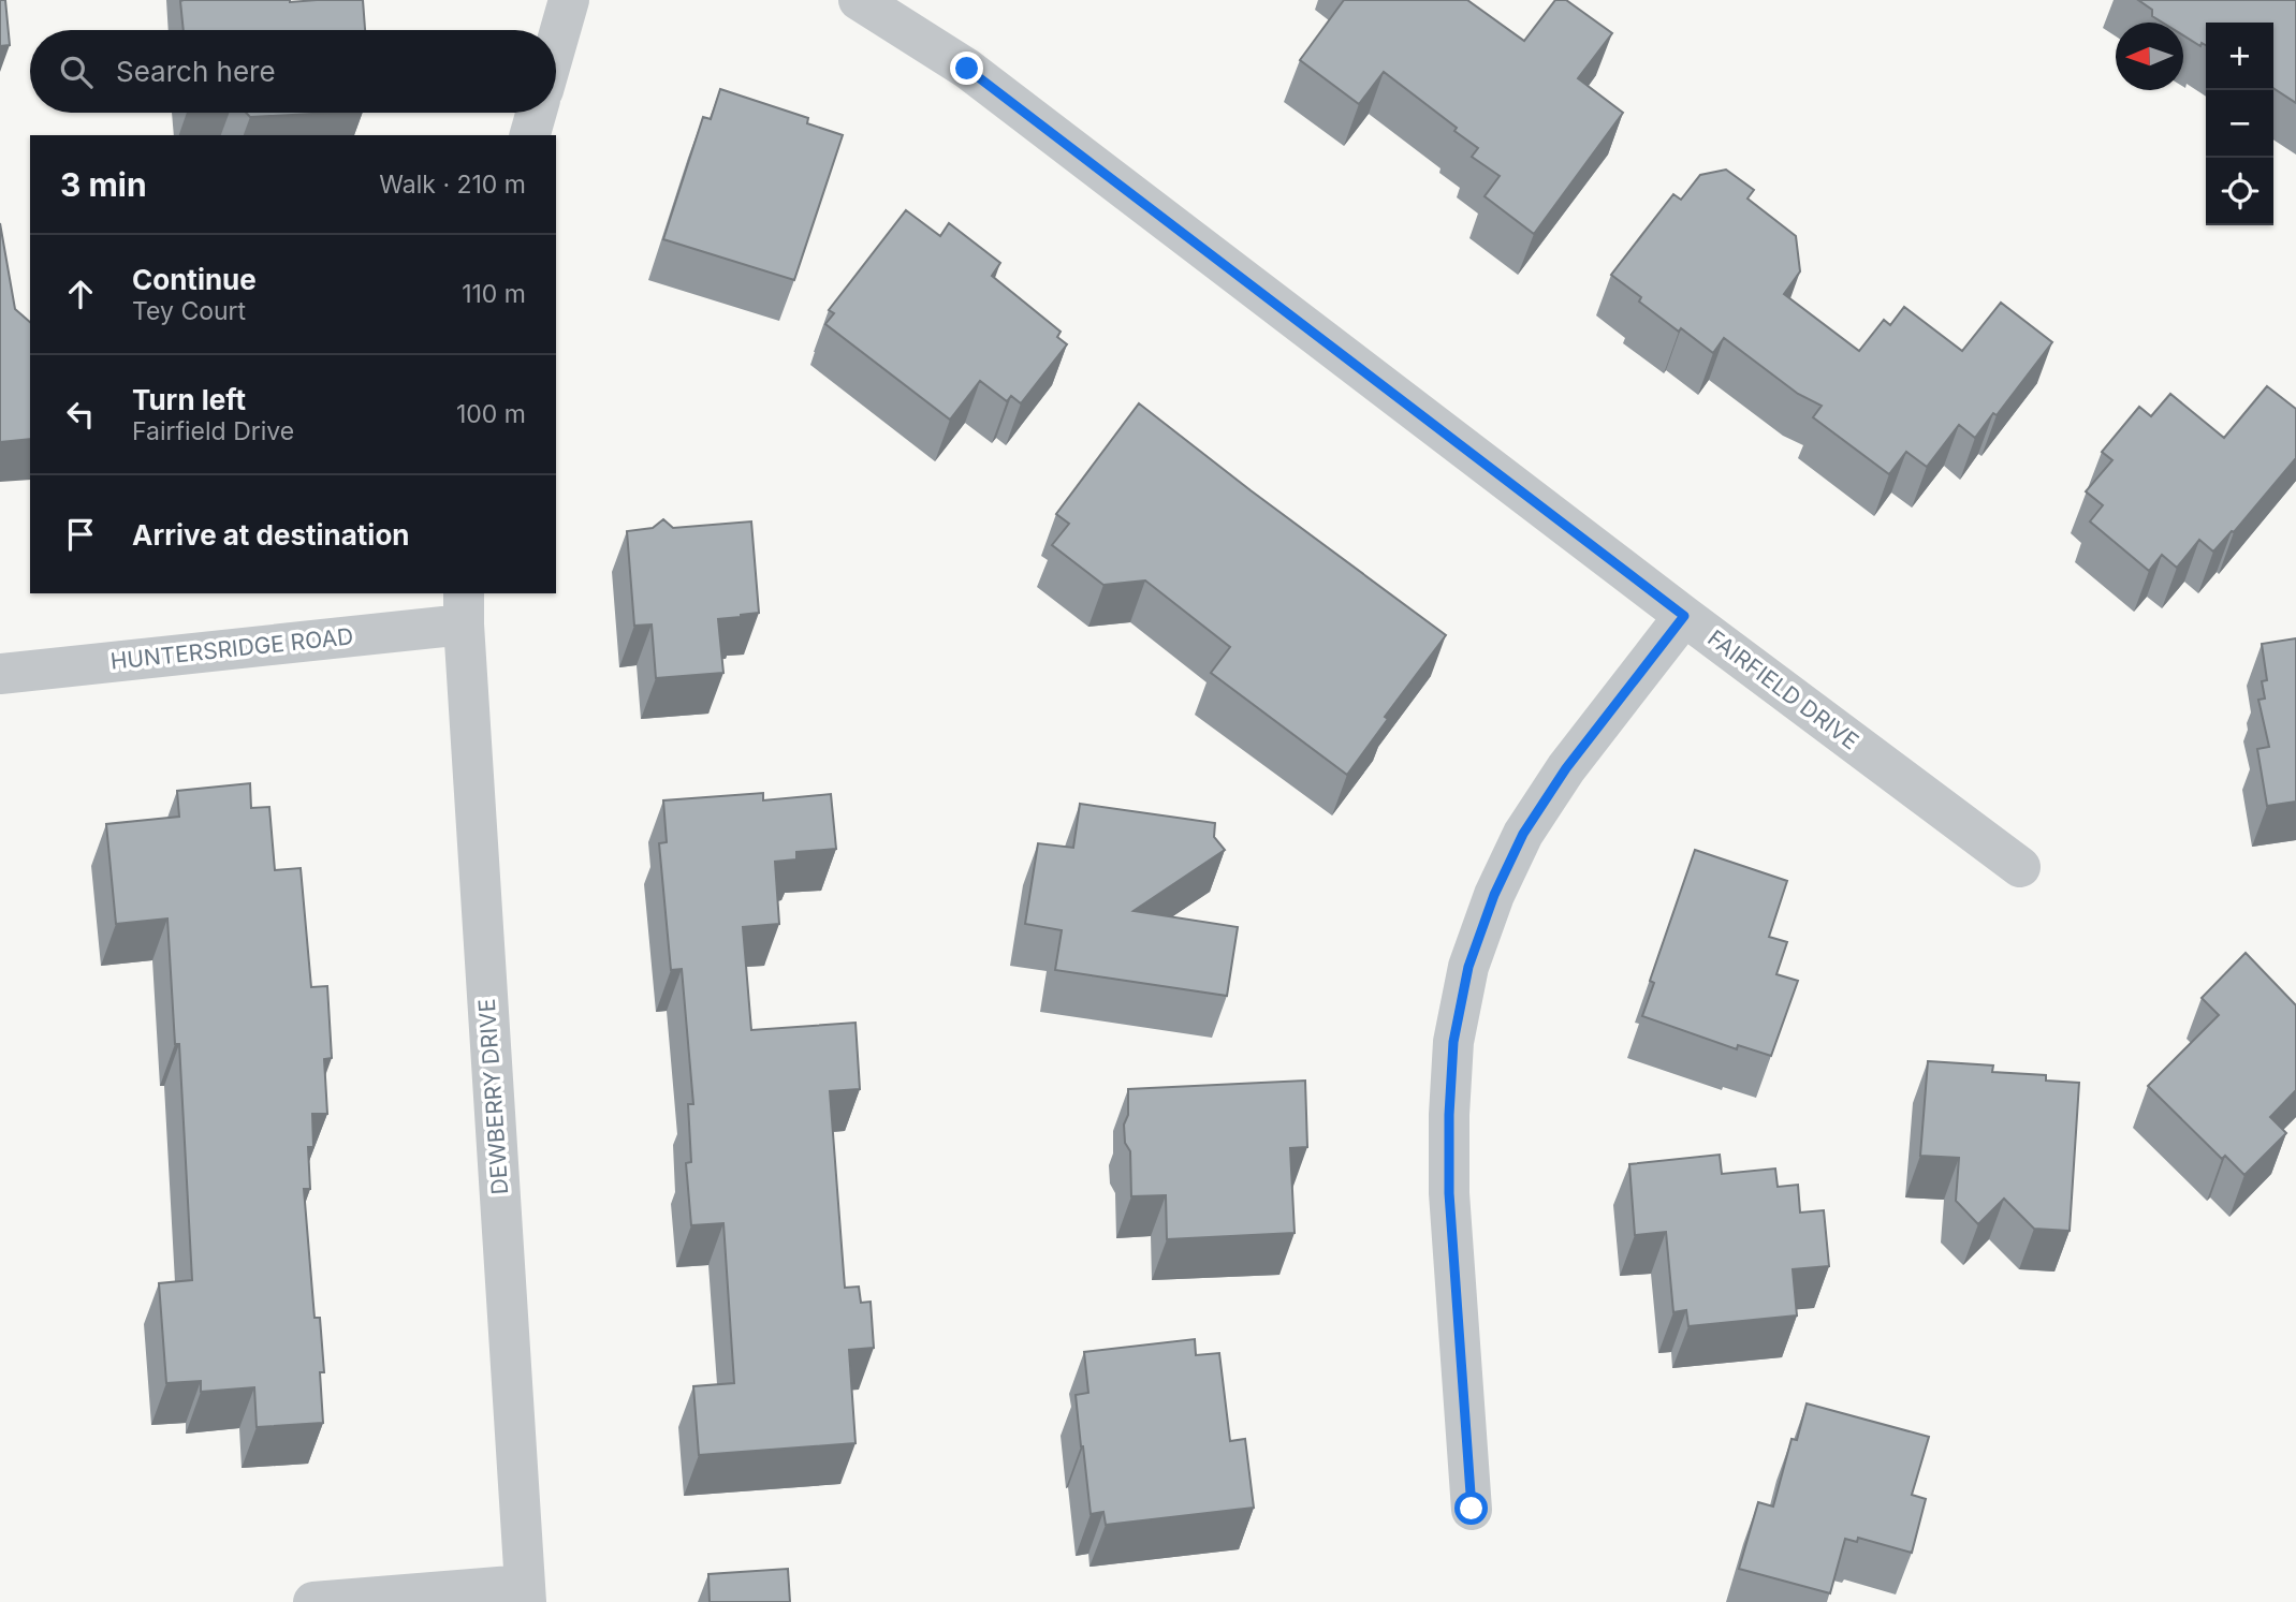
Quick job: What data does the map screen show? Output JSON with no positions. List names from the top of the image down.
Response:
{
  "streets": {
    "street": ["HUNTERSRIDGE ROAD", "FAIRFIELD DRIVE", "DEWBERRY DRIVE"]
  },
  "crossings": [
    ["HUNTERSRIDGE ROAD", "DEWBERRY DRIVE"]
  ],
  "north": "left",
  "page": {
    "map_buttons": ["+", "−"],
    "search": "Search here",
    "heading": ["3 min", "Walk · 210 m"],
    "list": [
      ["Continue", "Tey Court", "110 m"],
      ["Turn left", "Fairfield Drive", "100 m"],
      "Arrive at destination"
    ]
  }
}
